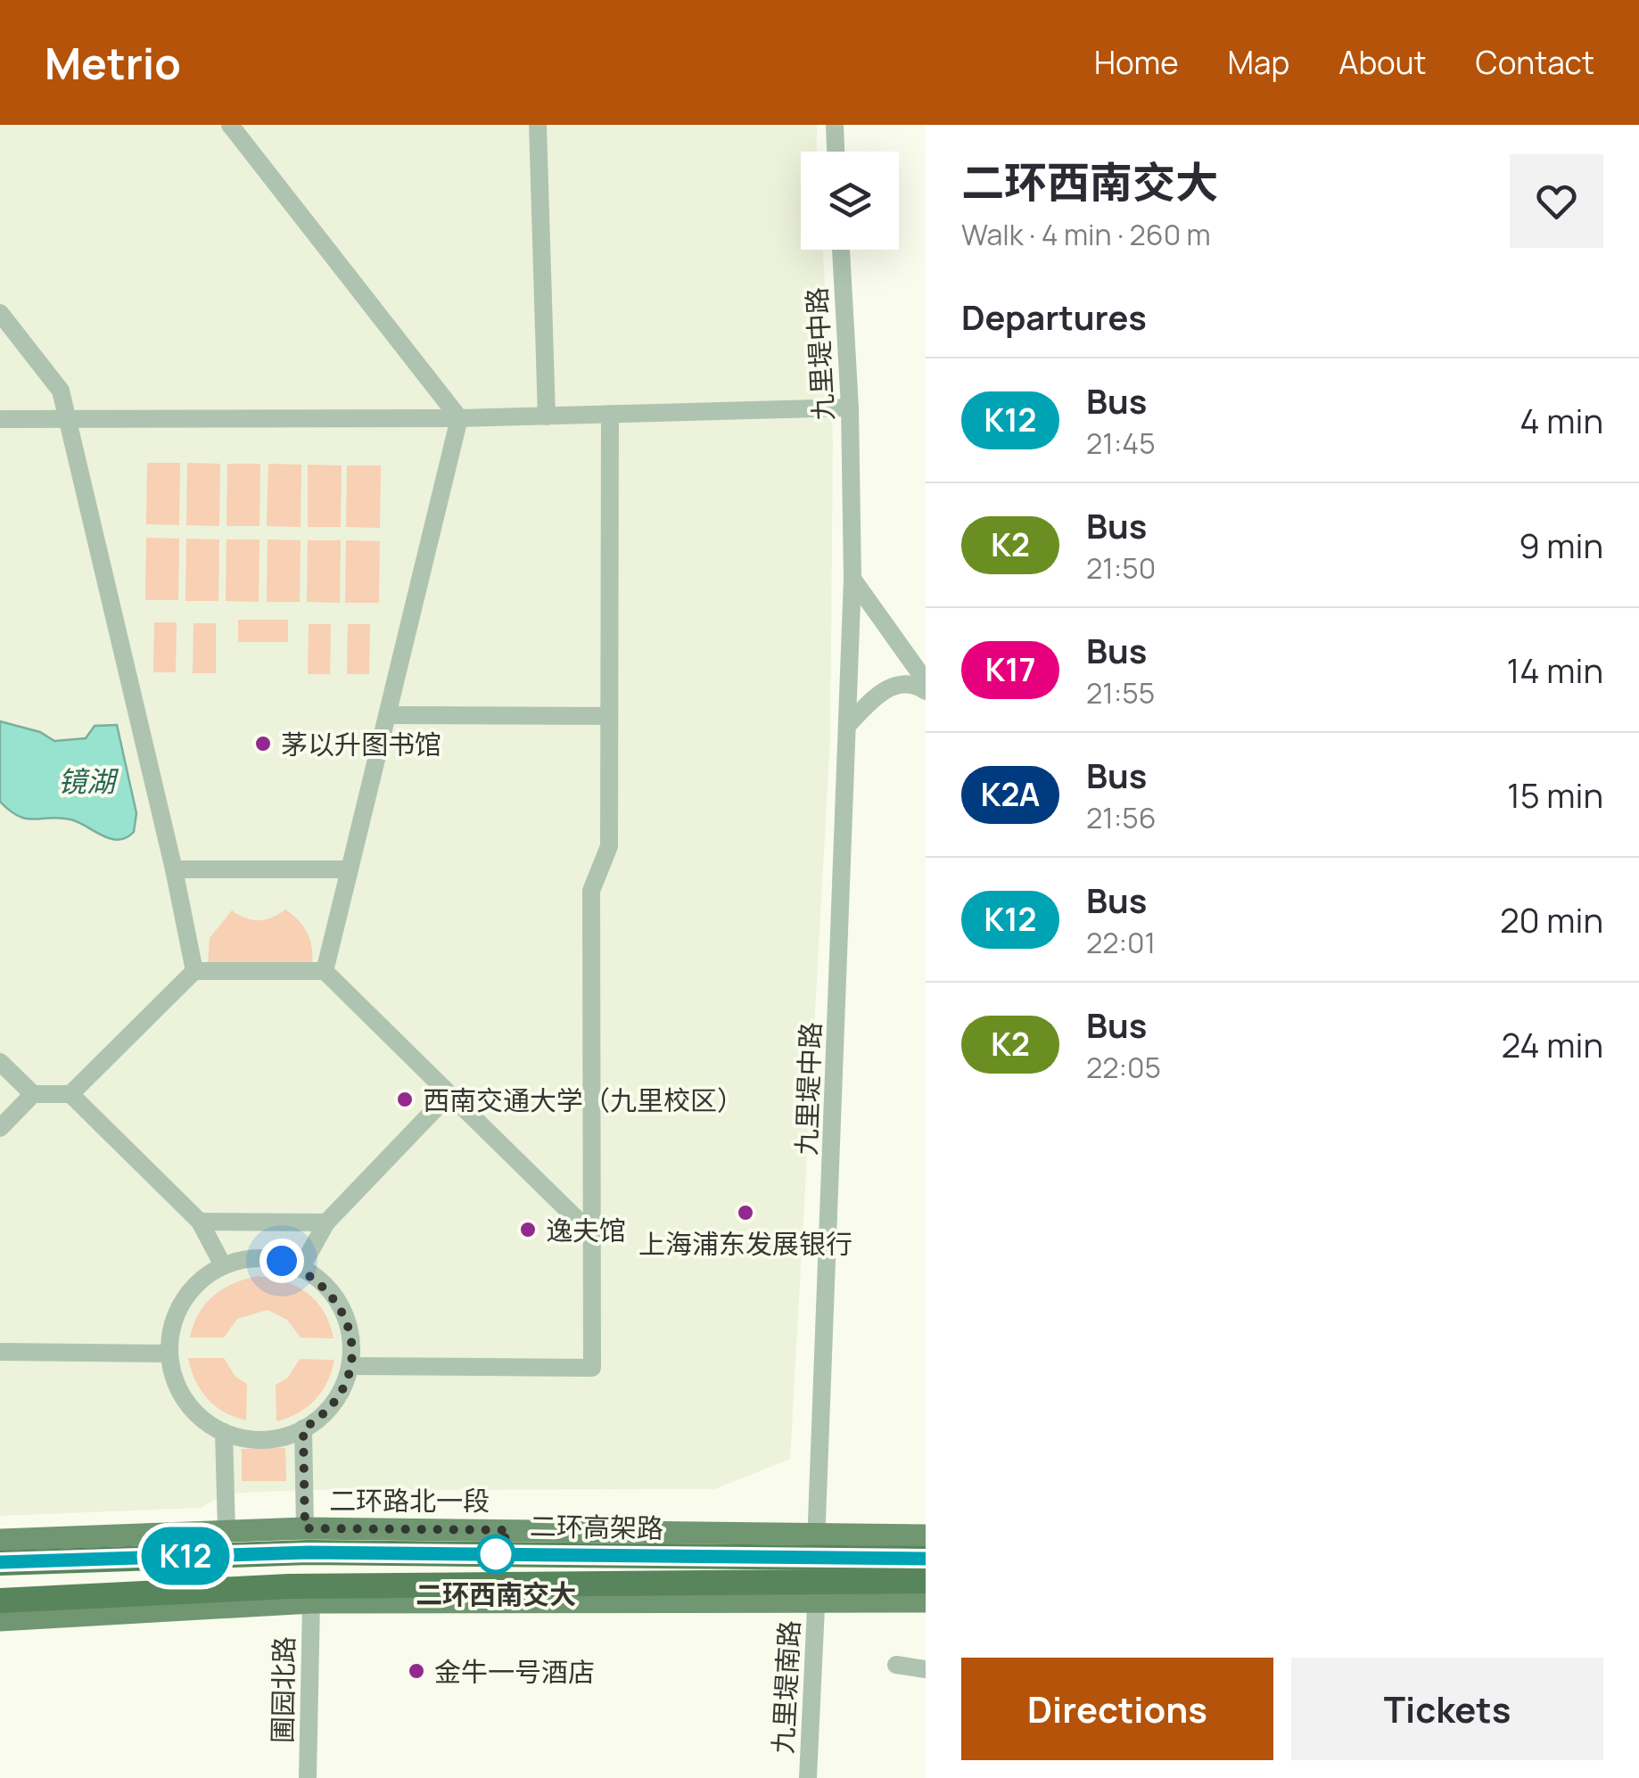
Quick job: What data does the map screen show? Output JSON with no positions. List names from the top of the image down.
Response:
{
  "streets": {
    "highway": ["二环高架路"],
    "main road": ["二环路北一段"],
    "street": ["九里堤中路", "九里堤南路", "圃园北路"]
  },
  "crossings": [
    ["九里堤中路", "二环路北一段"],
    ["九里堤中路", "九里堤南路"]
  ],
  "water": ["镜湖"],
  "places": [
    "茅以升图书馆",
    "西南交通大学（九里校区）",
    "上海浦东发展银行",
    "逸夫馆",
    "二环西南交大",
    "金牛一号酒店"
  ],
  "lines": ["bus line K12"],
  "page": {
    "header": "Metrio",
    "nav": [
      "Home",
      "Map",
      "About",
      "Contact"
    ],
    "on_map": "K12",
    "heading": [
      ["二环西南交大", "Walk · 4 min · 260 m"],
      "Departures"
    ],
    "list": [
      {
        "mark": "K12",
        "name": "Bus",
        "note": "21:45",
        "value": "4 min"
      },
      {
        "mark": "K2",
        "name": "Bus",
        "note": "21:50",
        "value": "9 min"
      },
      {
        "mark": "K17",
        "name": "Bus",
        "note": "21:55",
        "value": "14 min"
      },
      {
        "mark": "K2A",
        "name": "Bus",
        "note": "21:56",
        "value": "15 min"
      },
      {
        "mark": "K12",
        "name": "Bus",
        "note": "22:01",
        "value": "20 min"
      },
      {
        "mark": "K2",
        "name": "Bus",
        "note": "22:05",
        "value": "24 min"
      }
    ],
    "buttons": ["Directions", "Tickets"]
  }
}
